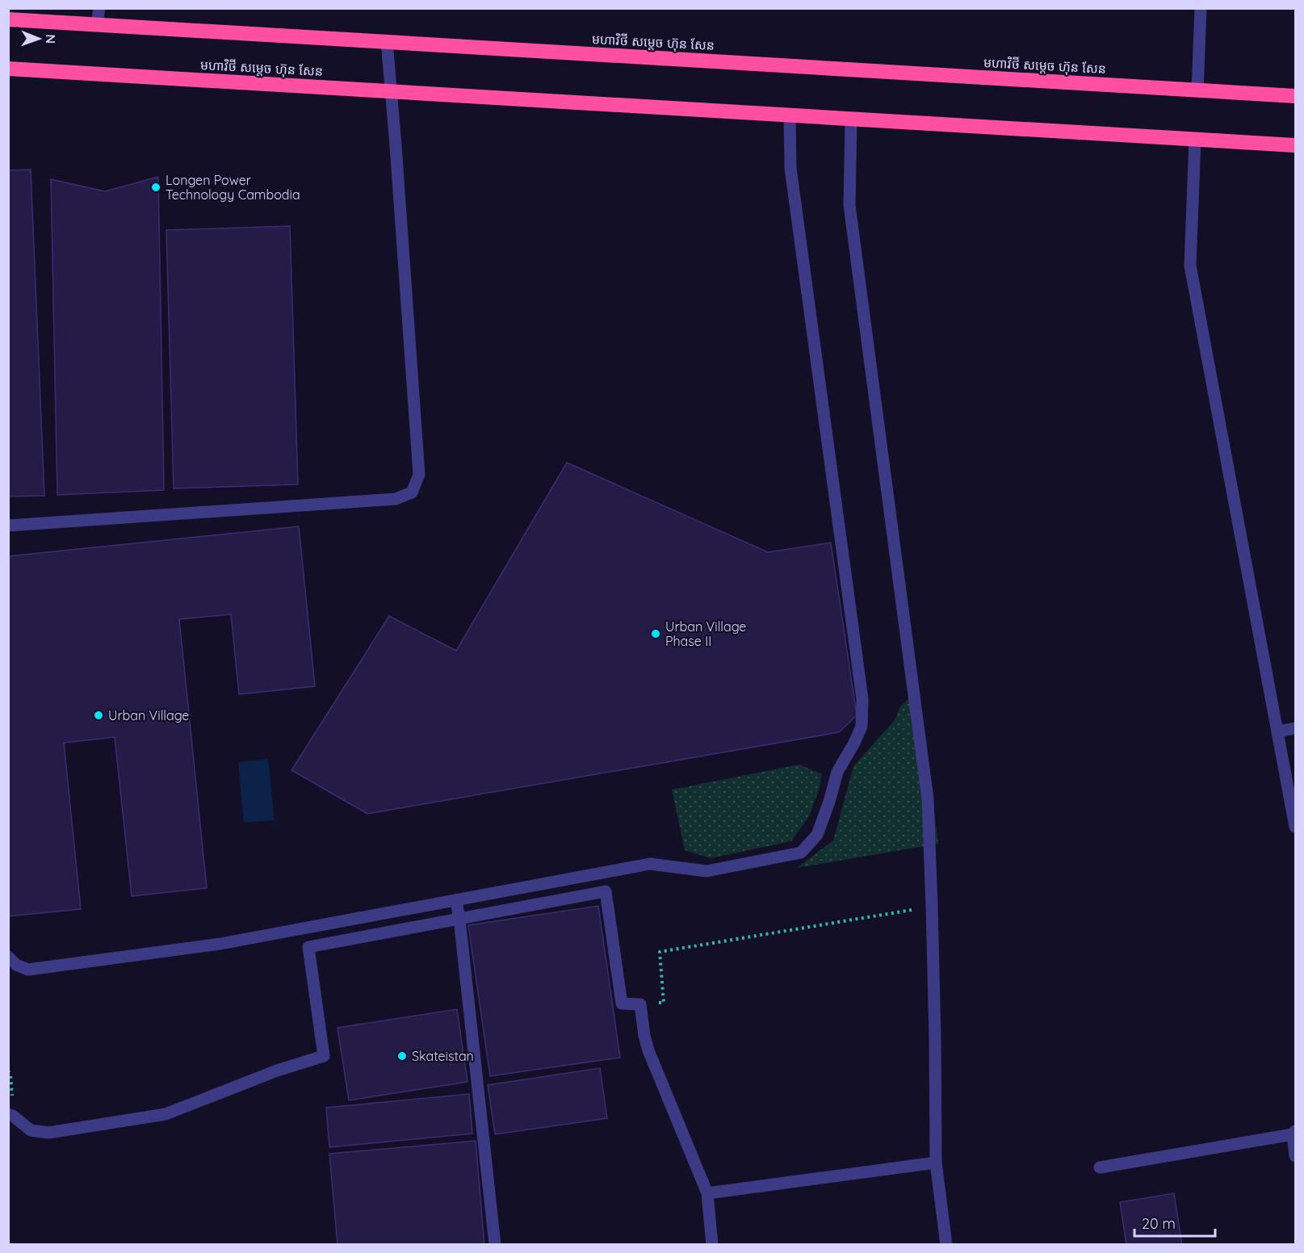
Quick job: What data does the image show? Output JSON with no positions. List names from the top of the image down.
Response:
{
  "streets": {
    "highway": ["មហាវិថី សម្តេច ហ៊ុន សែន"]
  },
  "places": [
    "Longen Power Technology Cambodia",
    "Urban Village Phase II",
    "Urban Village",
    "Skateistan"
  ],
  "scale_bar": "20 m",
  "north": "right"
}
